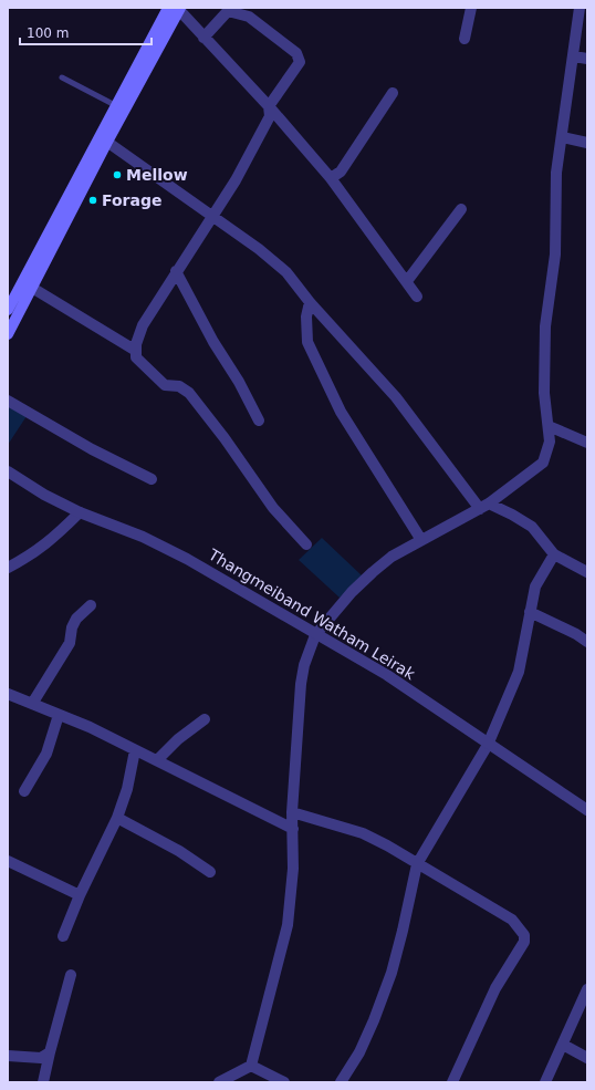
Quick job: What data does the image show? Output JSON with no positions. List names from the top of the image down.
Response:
{
  "streets": {
    "street": ["Thangmeiband Watham Leirak"]
  },
  "places": ["Mellow", "Forage"],
  "scale_bar": "100 m"
}
